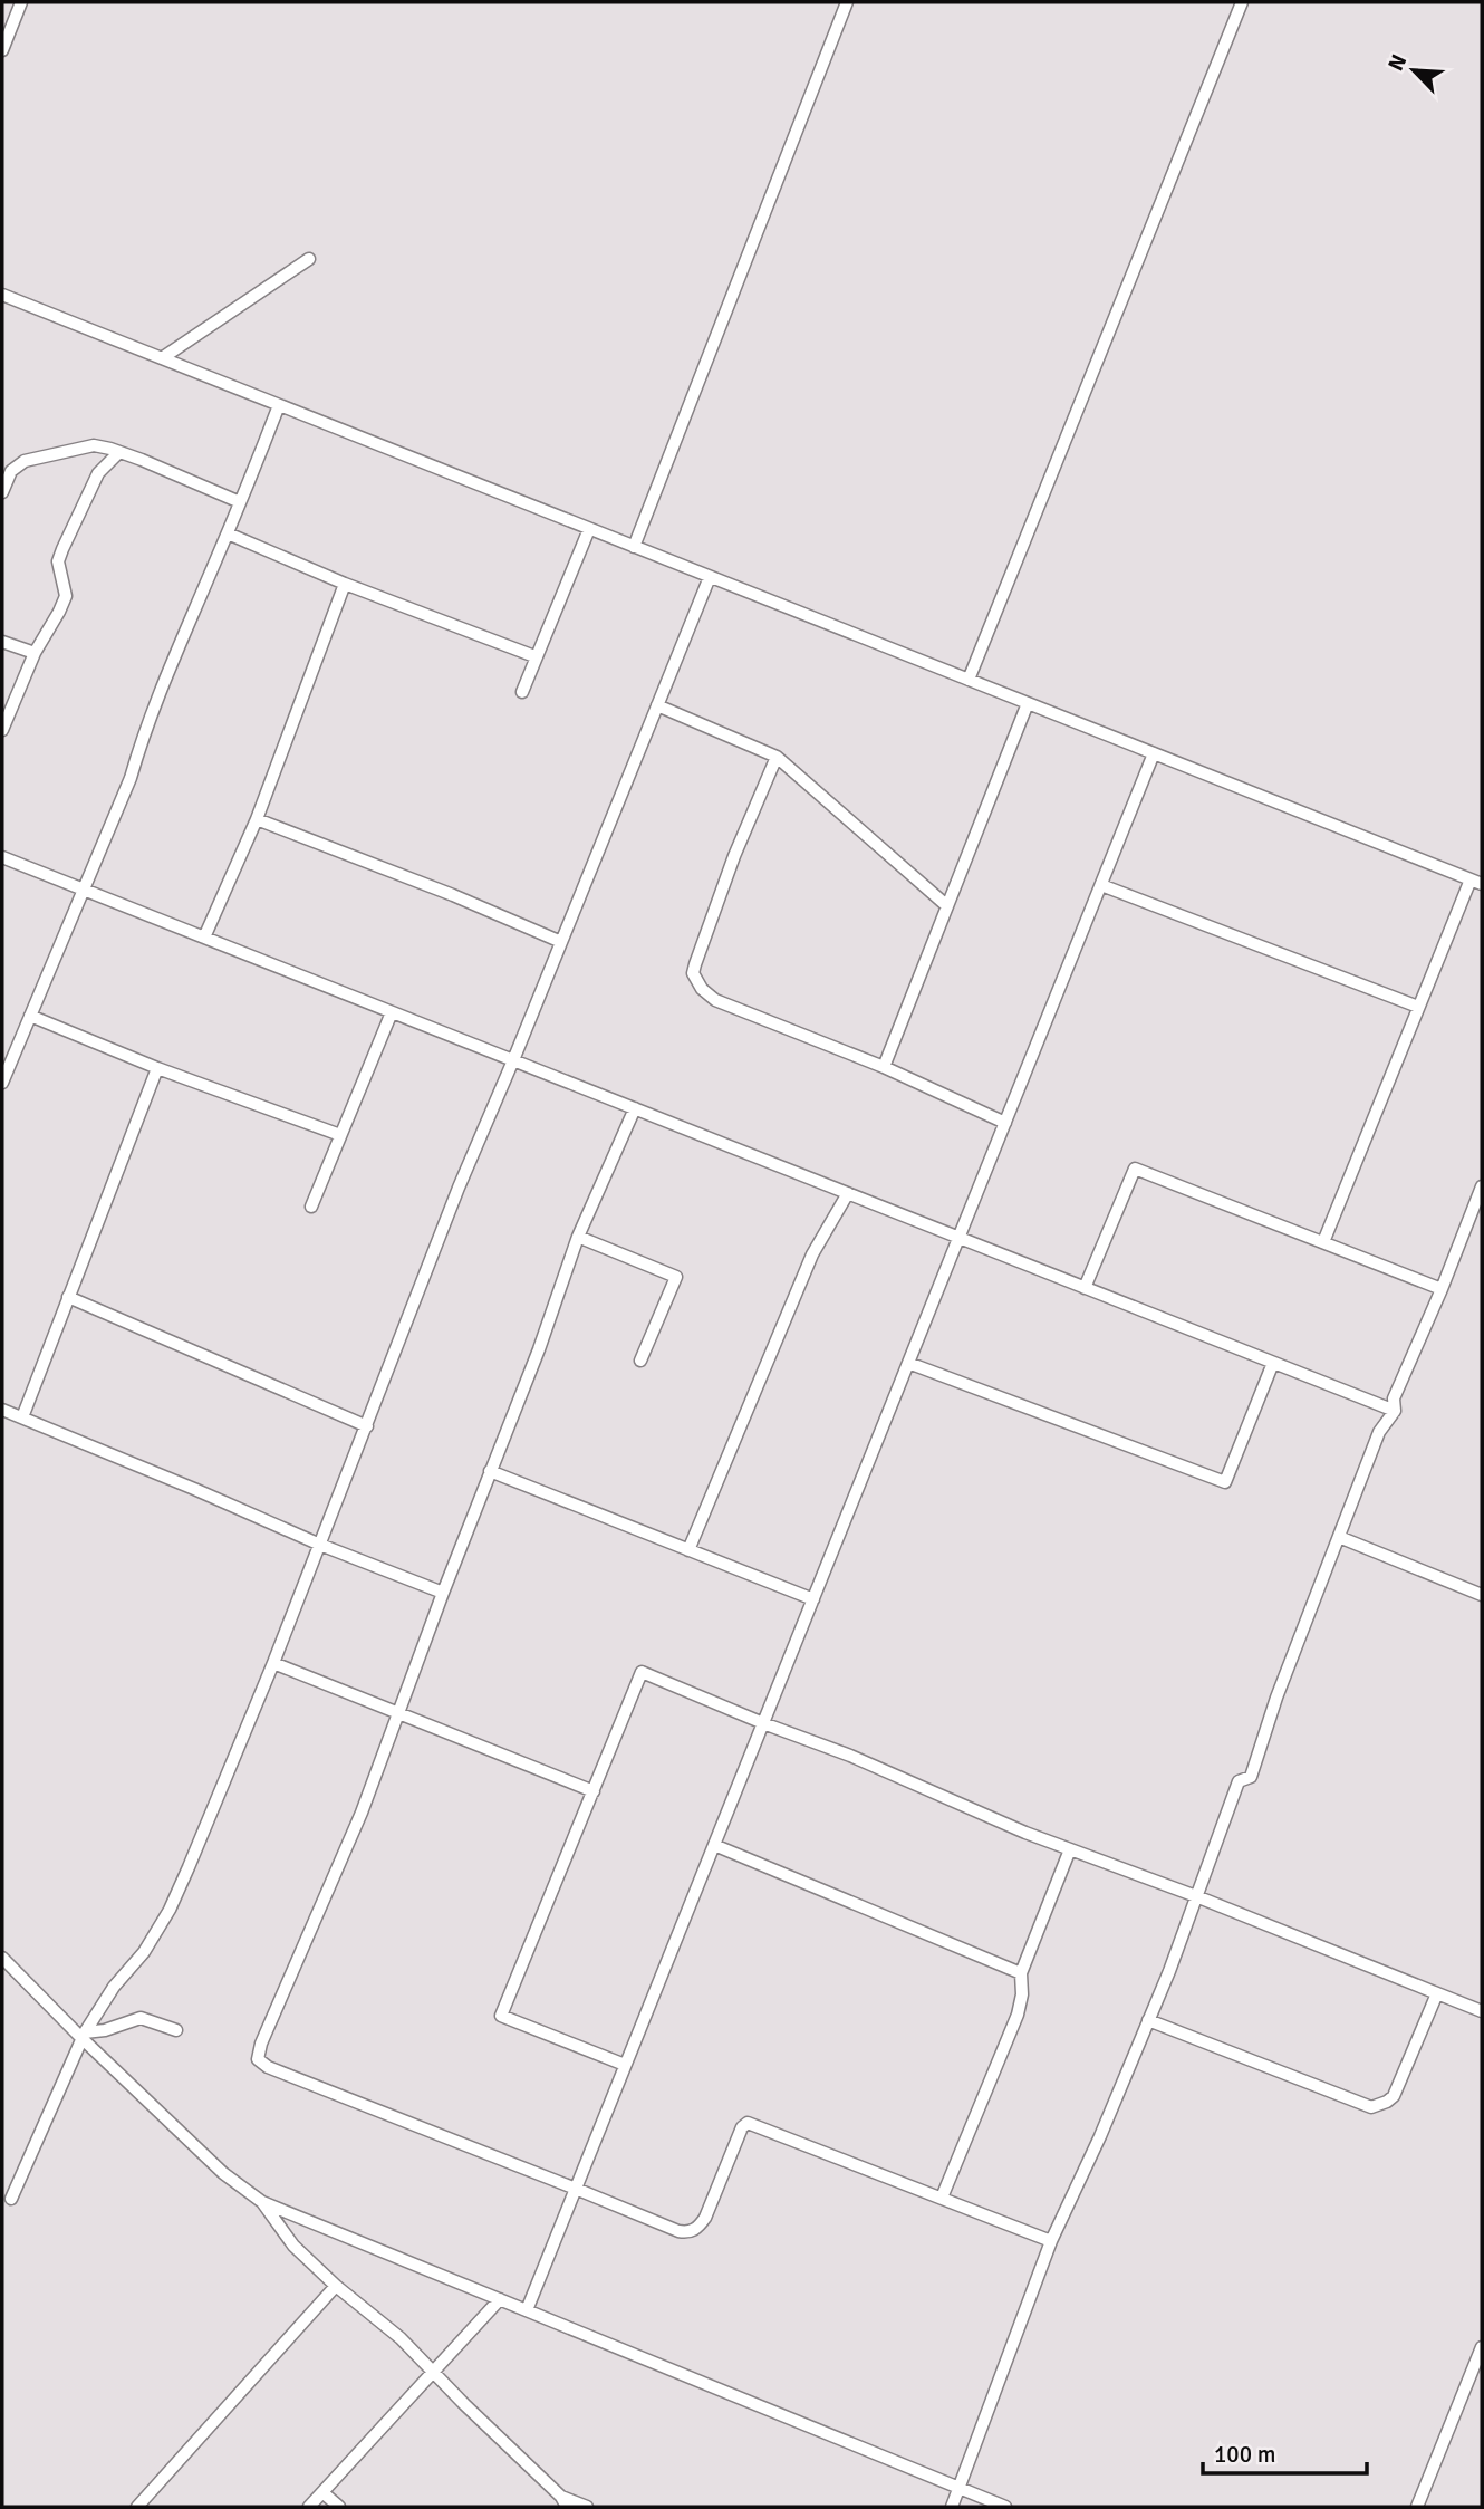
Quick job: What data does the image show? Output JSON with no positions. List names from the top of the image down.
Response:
{
  "scale_bar": "100 m",
  "north": "top left"
}
